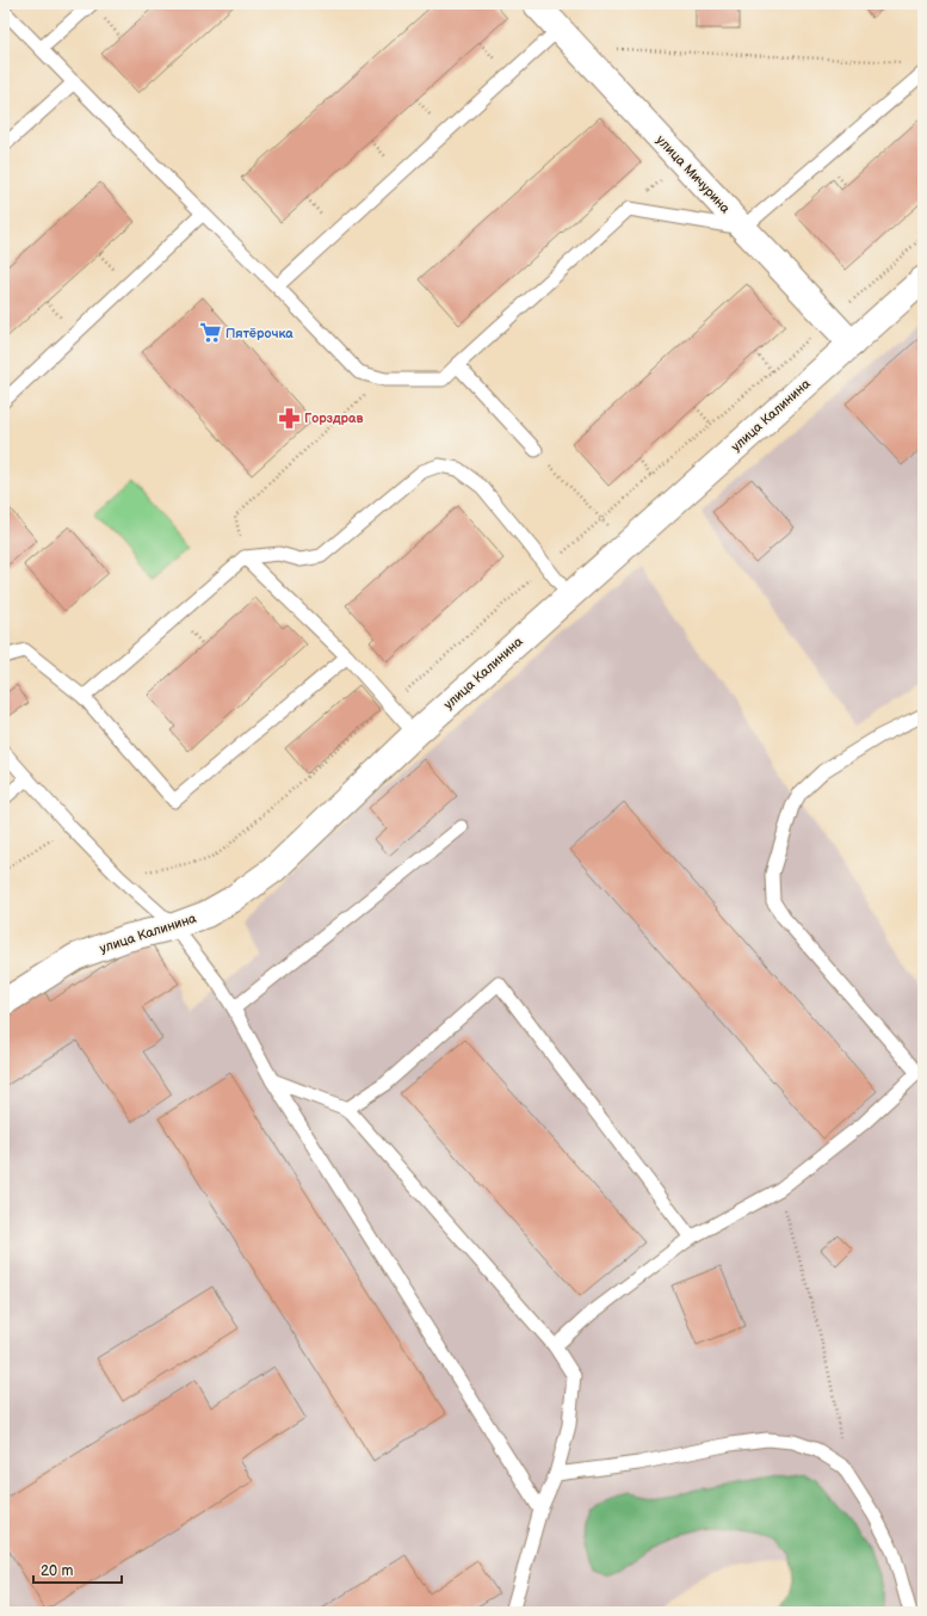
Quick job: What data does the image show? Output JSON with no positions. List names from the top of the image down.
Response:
{
  "streets": {
    "street": ["улица Мичурина", "улица Калинина"]
  },
  "crossings": [
    ["улица Мичурина", "улица Калинина"]
  ],
  "places": {
    "supermarket": ["Пятёрочка"],
    "pharmacy": ["Горздрав"]
  },
  "scale_bar": "20 m"
}
